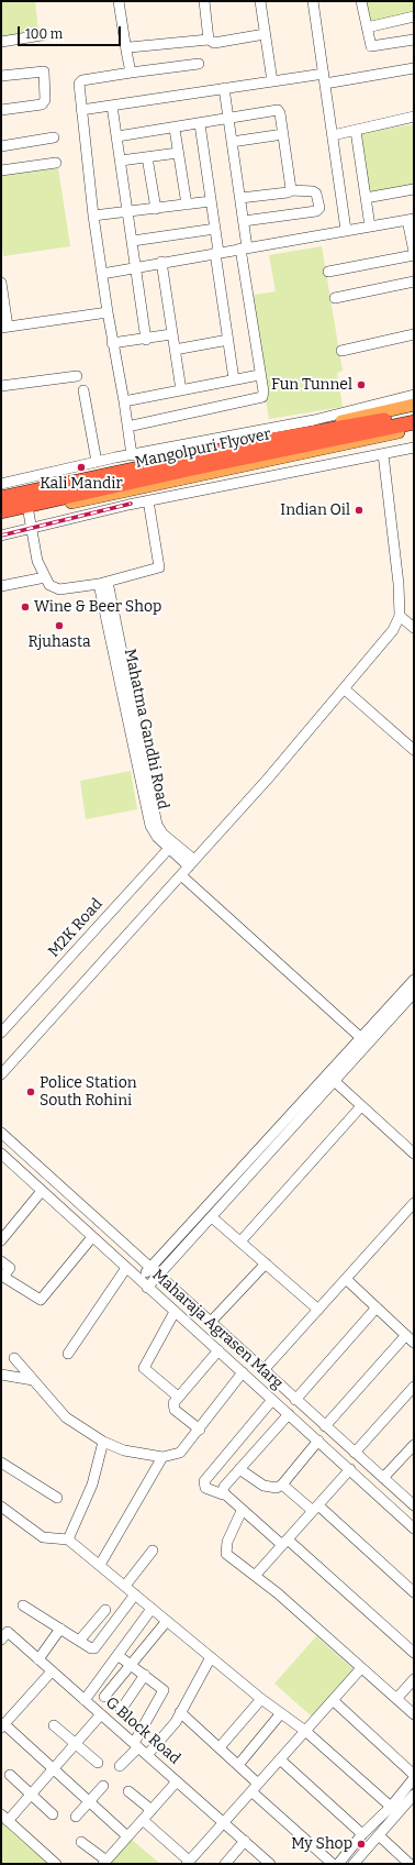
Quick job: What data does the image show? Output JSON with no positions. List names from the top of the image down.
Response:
{
  "streets": {
    "highway": ["Mangolpuri Flyover"],
    "street": [
      "Mahatma Gandhi Road",
      "M2K Road",
      "Maharaja Agrasen Marg",
      "G Block Road"
    ]
  },
  "crossings": [
    ["Mahatma Gandhi Road", "M2K Road"]
  ],
  "places": [
    "Fun Tunnel",
    "Kali Mandir",
    "Indian Oil",
    "Wine & Beer Shop",
    "Rjuhasta",
    "Police Station South Rohini",
    "My Shop"
  ],
  "scale_bar": "100 m"
}
